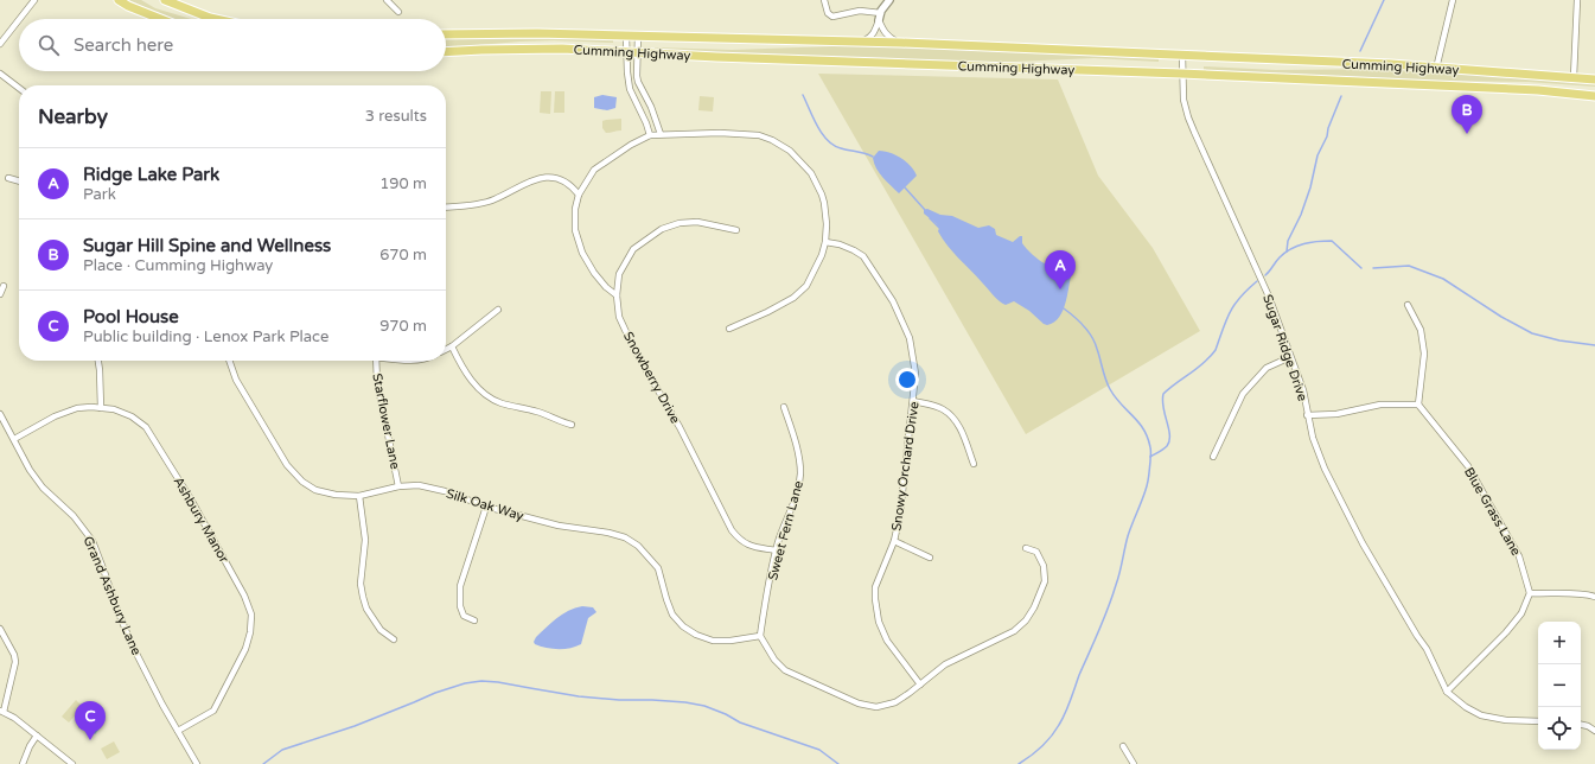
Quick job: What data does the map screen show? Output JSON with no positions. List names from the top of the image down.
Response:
{
  "streets": {
    "highway": ["Cumming Highway"],
    "street": [
      "Sugar Ridge Drive",
      "Snowberry Drive",
      "Starflower Lane",
      "Snowy Orchard Drive",
      "Silk Oak Way",
      "Blue Grass Lane",
      "Ashbury Manor",
      "Sweet Fern Lane",
      "Grand Ashbury Lane"
    ]
  },
  "crossings": [
    ["Cumming Highway", "Sugar Ridge Drive"],
    ["Snowberry Drive", "Sweet Fern Lane"],
    ["Starflower Lane", "Silk Oak Way"],
    ["Silk Oak Way", "Sweet Fern Lane"],
    ["Ashbury Manor", "Grand Ashbury Lane"]
  ],
  "page": {
    "search": "Search here",
    "heading": ["Nearby", "3 results"],
    "pins": ["B", "A", "C"],
    "list": [
      {
        "mark": "A",
        "name": "Ridge Lake Park",
        "note": "Park",
        "value": "190 m"
      },
      {
        "mark": "B",
        "name": "Sugar Hill Spine and Wellness",
        "note": "Place · Cumming Highway",
        "value": "670 m"
      },
      {
        "mark": "C",
        "name": "Pool House",
        "note": "Public building · Lenox Park Place",
        "value": "970 m"
      }
    ],
    "map_buttons": ["+", "−"]
  }
}
